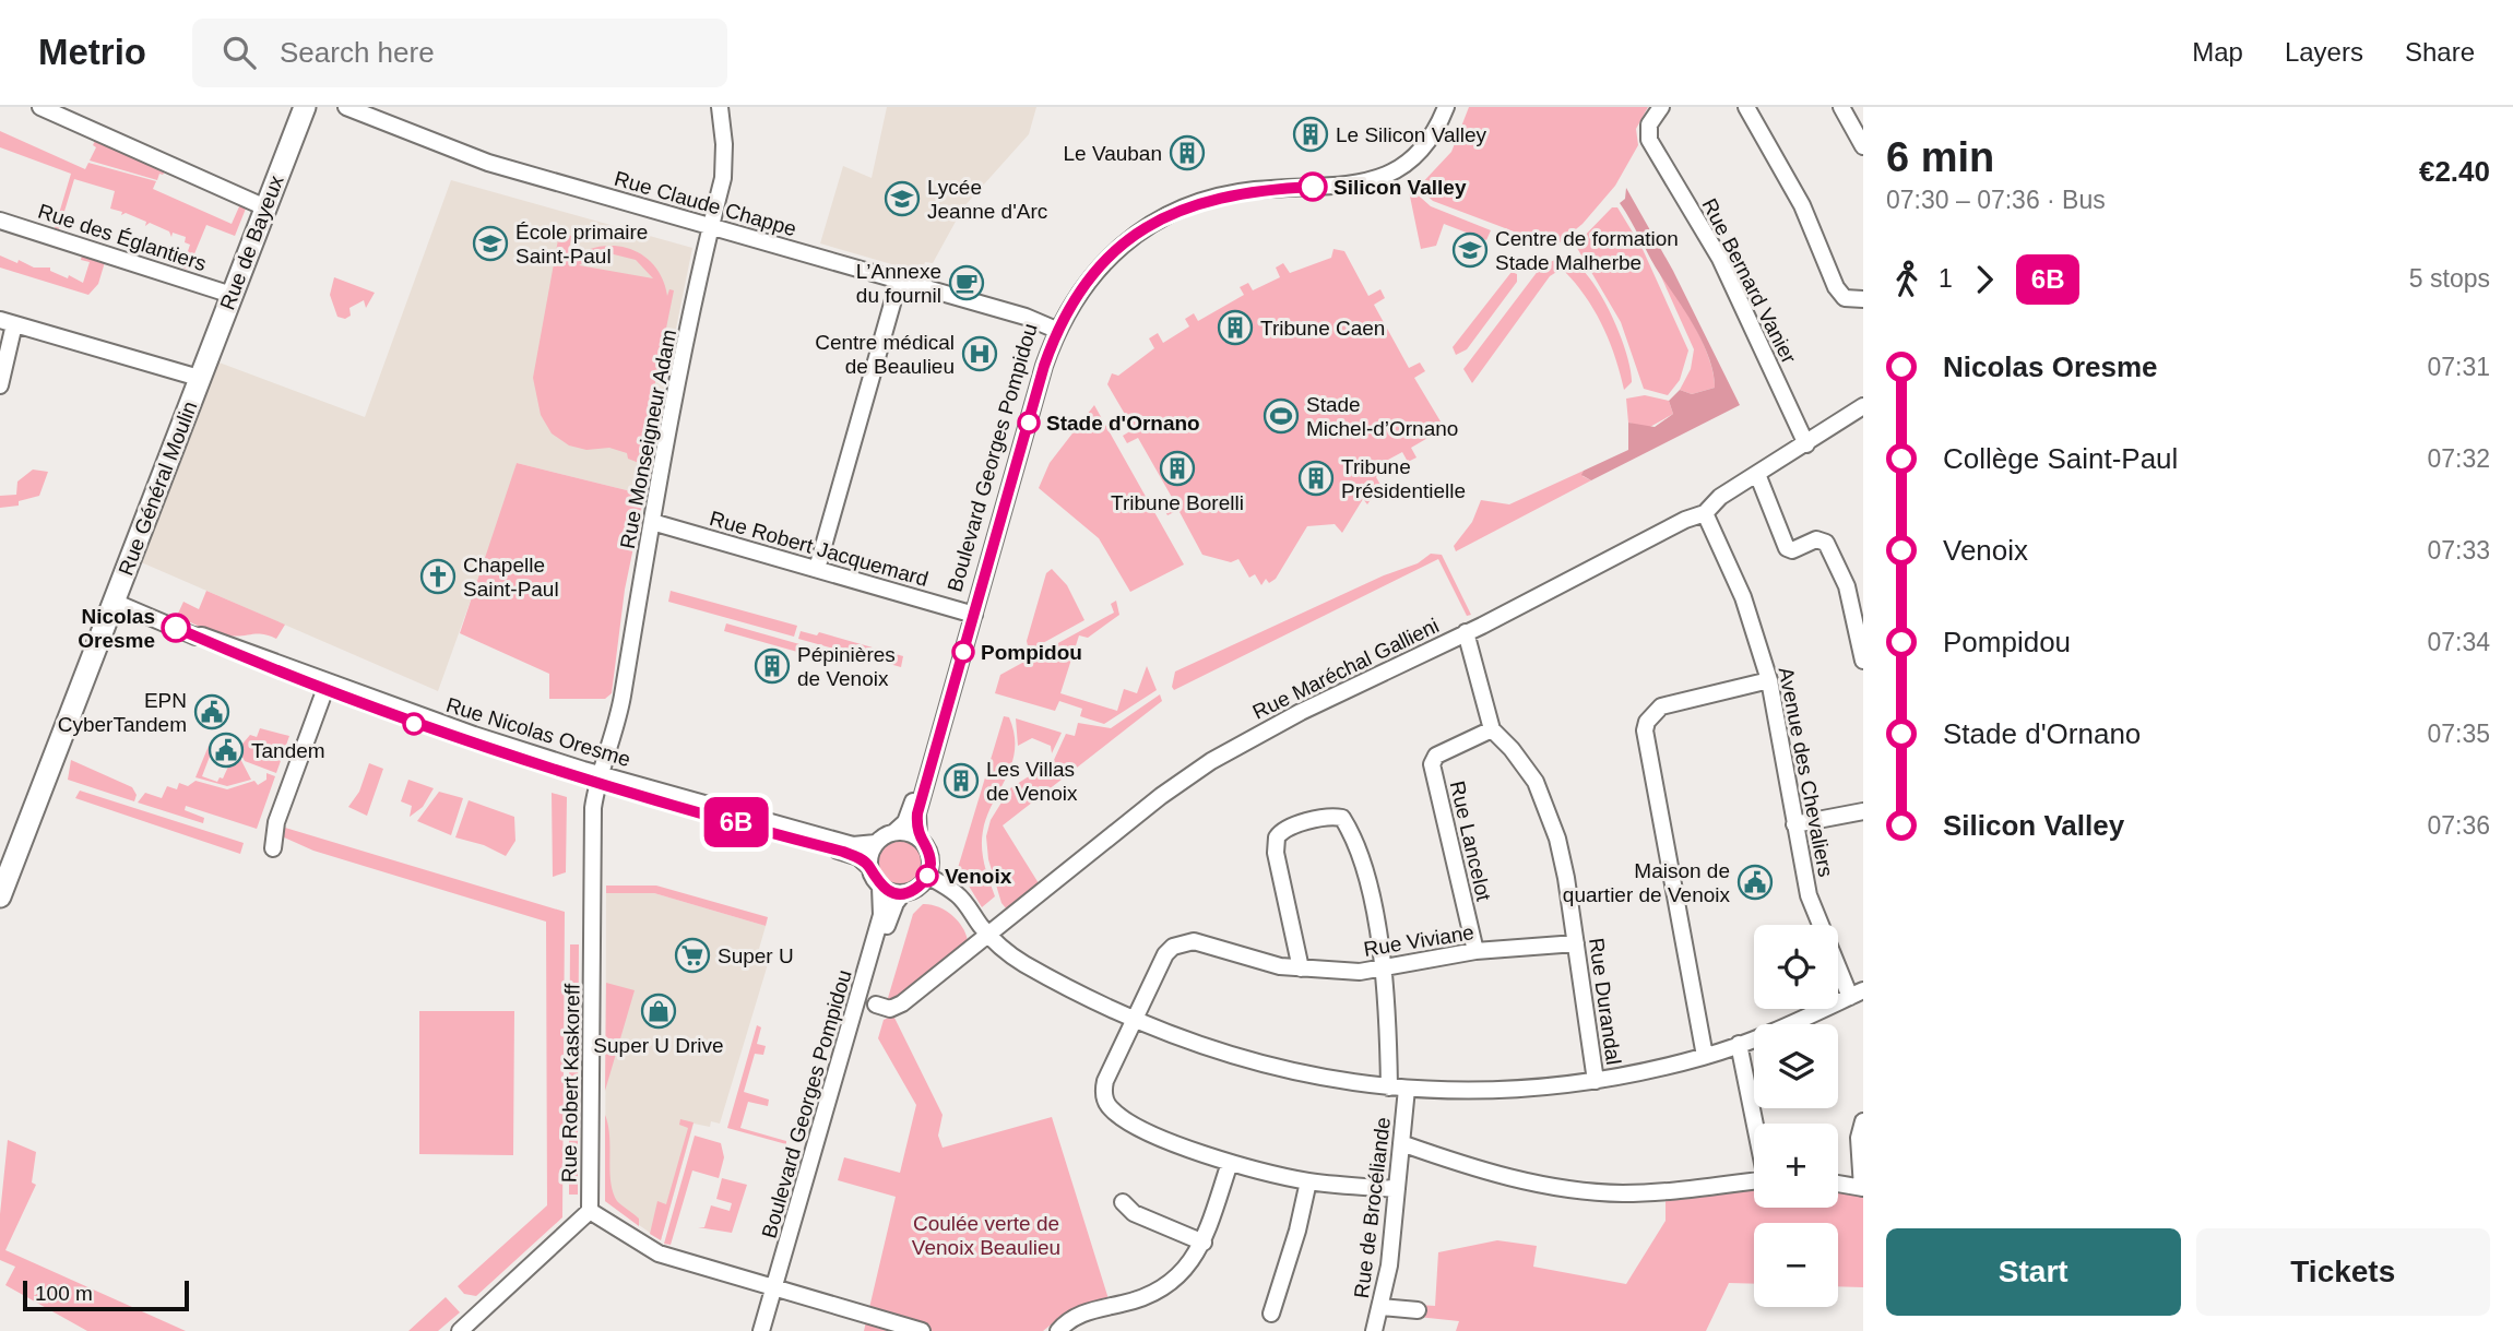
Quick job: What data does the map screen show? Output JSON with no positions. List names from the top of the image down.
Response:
{
  "streets": {
    "main road": ["Rue de Bayeux", "Rue Général Moulin"],
    "street": [
      "Rue Claude Chappe",
      "Rue des Églantiers",
      "Rue Bernard Vanier",
      "Rue Monseigneur Adam",
      "Boulevard Georges Pompidou",
      "Rue Robert Jacquemard",
      "Rue Maréchal Gallieni",
      "Rue Nicolas Oresme",
      "Avenue des Chevaliers",
      "Rue Lancelot",
      "Rue Viviane",
      "Rue Durandal",
      "Rue Robert Kaskoreff",
      "Rue de Brocéliande"
    ]
  },
  "crossings": [
    ["Rue Claude Chappe", "Rue Monseigneur Adam"],
    ["Rue Claude Chappe", "Boulevard Georges Pompidou"],
    ["Rue des Églantiers", "Rue de Bayeux"],
    ["Rue de Bayeux", "Rue Général Moulin"],
    ["Rue Bernard Vanier", "Rue Maréchal Gallieni"],
    ["Rue Monseigneur Adam", "Rue Robert Jacquemard"],
    ["Rue Monseigneur Adam", "Rue Nicolas Oresme"],
    ["Rue Monseigneur Adam", "Rue Robert Kaskoreff"],
    ["Boulevard Georges Pompidou", "Rue Robert Jacquemard"],
    ["Boulevard Georges Pompidou", "Rue Nicolas Oresme"],
    ["Rue Général Moulin", "Rue Nicolas Oresme"],
    ["Rue Maréchal Gallieni", "Avenue des Chevaliers"],
    ["Rue Maréchal Gallieni", "Rue Durandal"],
    ["Rue Nicolas Oresme", "Rue Robert Kaskoreff"],
    ["Rue Lancelot", "Rue Viviane"],
    ["Rue Lancelot", "Rue Durandal"],
    ["Rue Viviane", "Rue Durandal"]
  ],
  "parks": ["Coulée verte de Venoix Beaulieu"],
  "places": {
    "building": [
      "Le Silicon Valley",
      "Le Vauban",
      "Tribune Caen",
      "Tribune Borelli",
      "Tribune Présidentielle",
      "Pépinières de Venoix",
      "Les Villas de Venoix"
    ],
    "other": [
      "Silicon Valley",
      "Stade d'Ornano",
      "Nicolas Oresme",
      "Pompidou",
      "Venoix"
    ],
    "school or university": ["Lycée Jeanne d'Arc", "École primaire Saint-Paul", "Centre de formation Stade Malherbe"],
    "cafe": ["L’Annexe du fournil"],
    "hospital": ["Centre médical de Beaulieu"],
    "sports": ["Stade Michel-d’Ornano"],
    "church": ["Chapelle Saint-Paul"],
    "public building": ["EPN CyberTandem", "Tandem", "Maison de quartier de Venoix"],
    "supermarket": ["Super U"],
    "shop": ["Super U Drive"]
  },
  "lines": ["bus line 6B"],
  "scale_bar": "100 m",
  "page": {
    "header": "Metrio",
    "search": "Search here",
    "nav": ["Map", "Layers", "Share"],
    "on_map": "6B",
    "heading": ["6 min", "07:30 – 07:36 · Bus", "€2.40"],
    "legs": ["1", "6B", "5 stops"],
    "list": [
      {
        "name": "Nicolas Oresme",
        "value": "07:31"
      },
      {
        "name": "Collège Saint-Paul",
        "value": "07:32"
      },
      {
        "name": "Venoix",
        "value": "07:33"
      },
      {
        "name": "Pompidou",
        "value": "07:34"
      },
      {
        "name": "Stade d'Ornano",
        "value": "07:35"
      },
      {
        "name": "Silicon Valley",
        "value": "07:36"
      }
    ],
    "map_buttons": ["+", "−"],
    "buttons": ["Start", "Tickets"],
    "scale": "100 m"
  }
}
